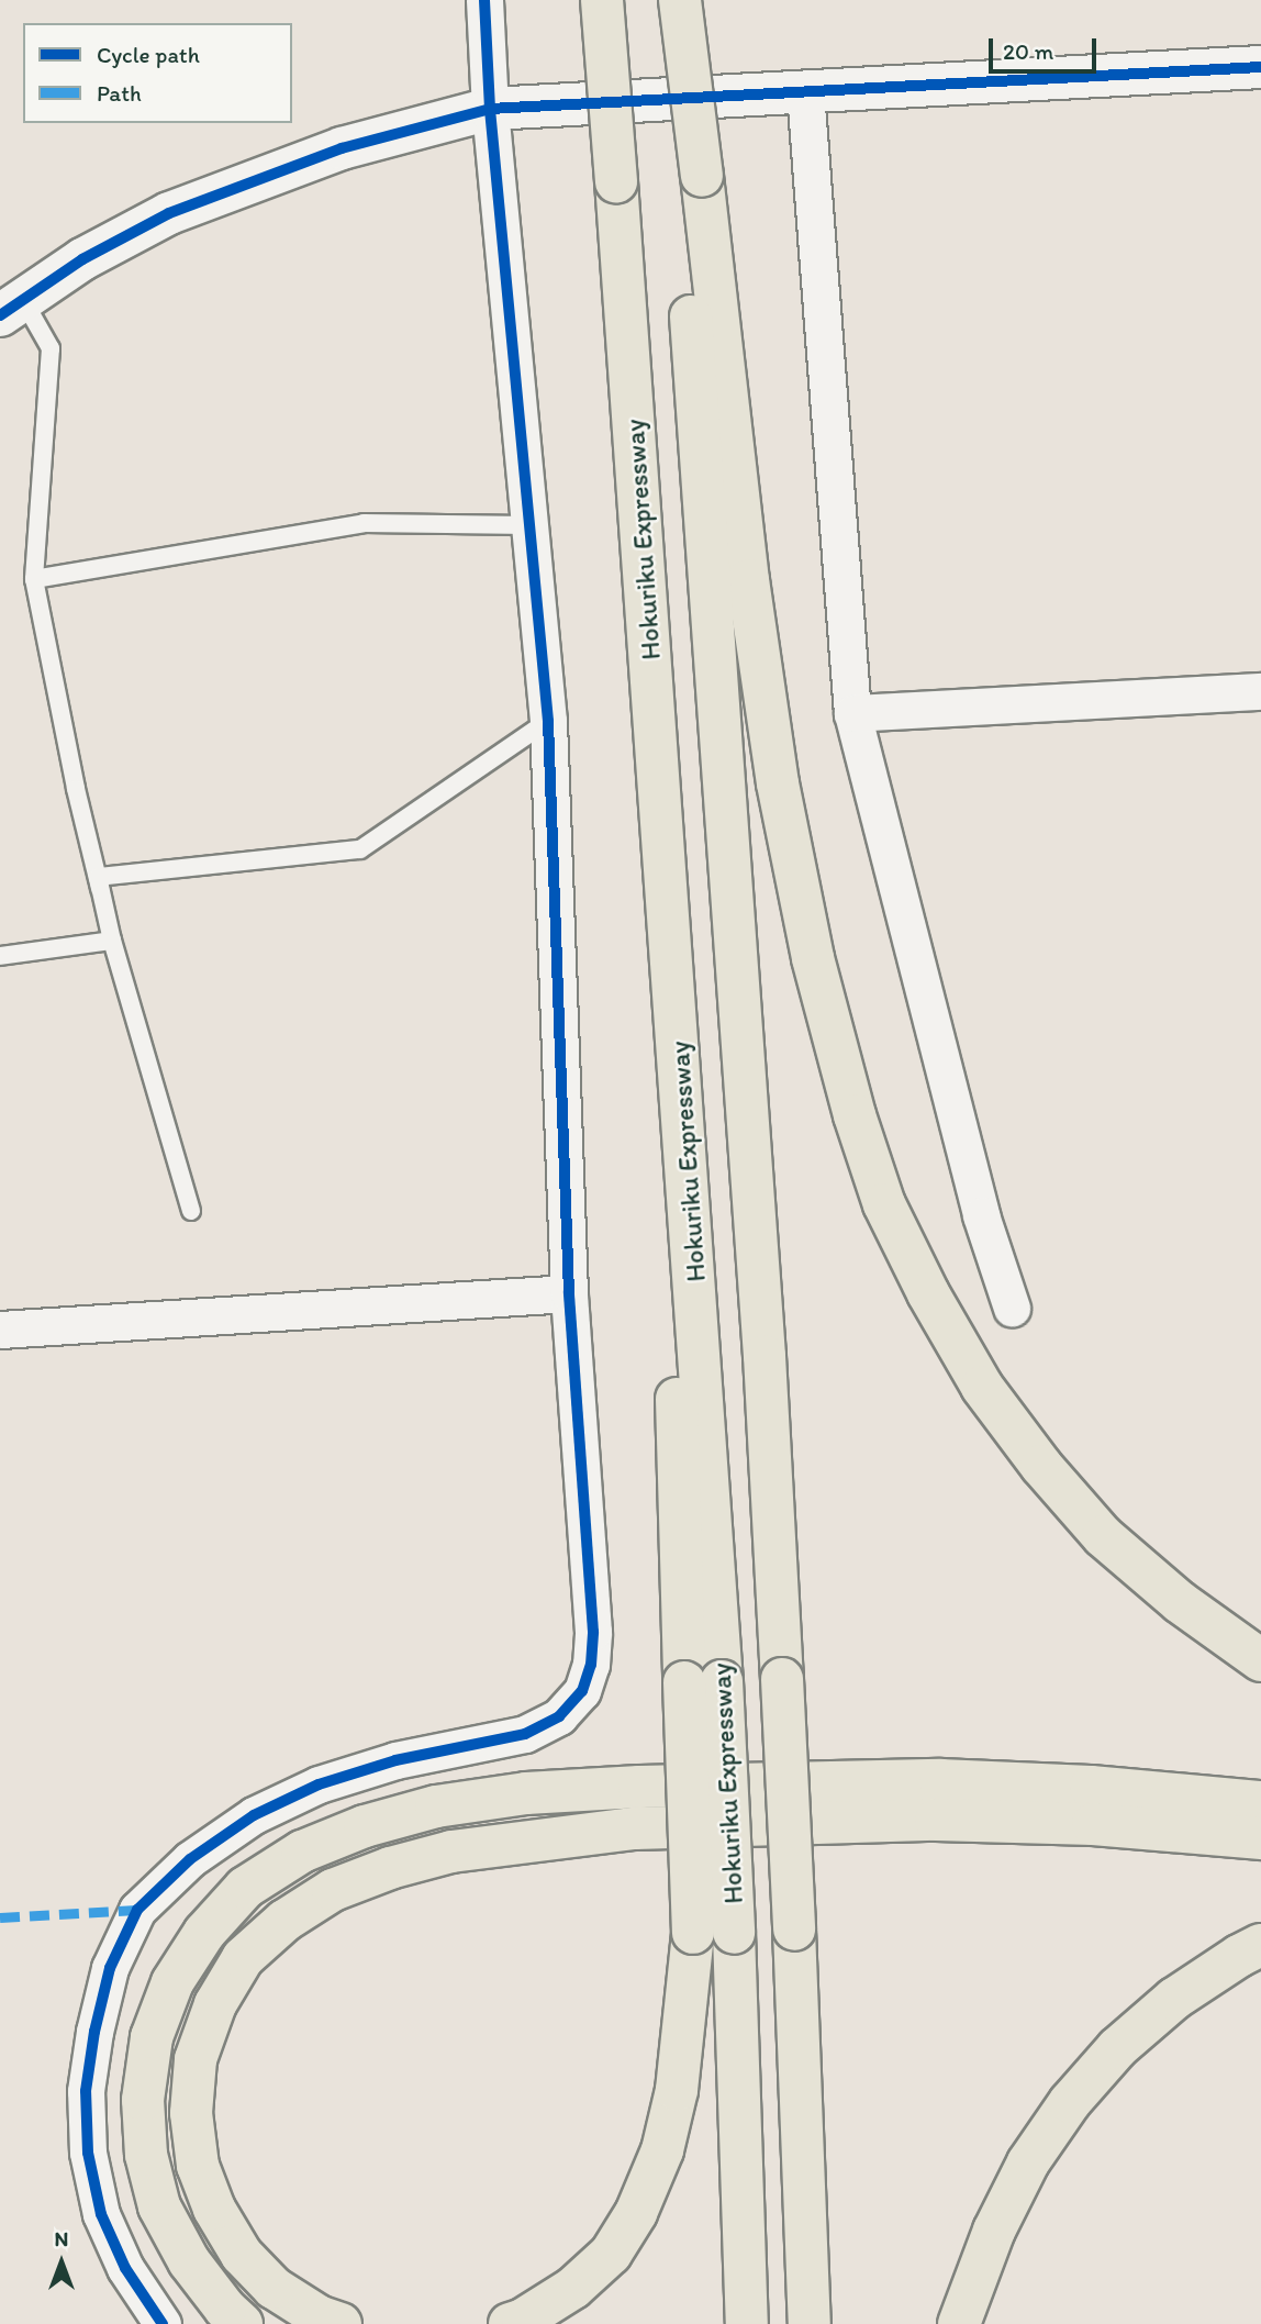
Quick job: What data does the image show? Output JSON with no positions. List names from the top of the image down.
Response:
{
  "streets": {
    "highway": ["Hokuriku Expressway"]
  },
  "legend": ["Cycle path", "Path"],
  "scale_bar": "20 m",
  "north": "top"
}
